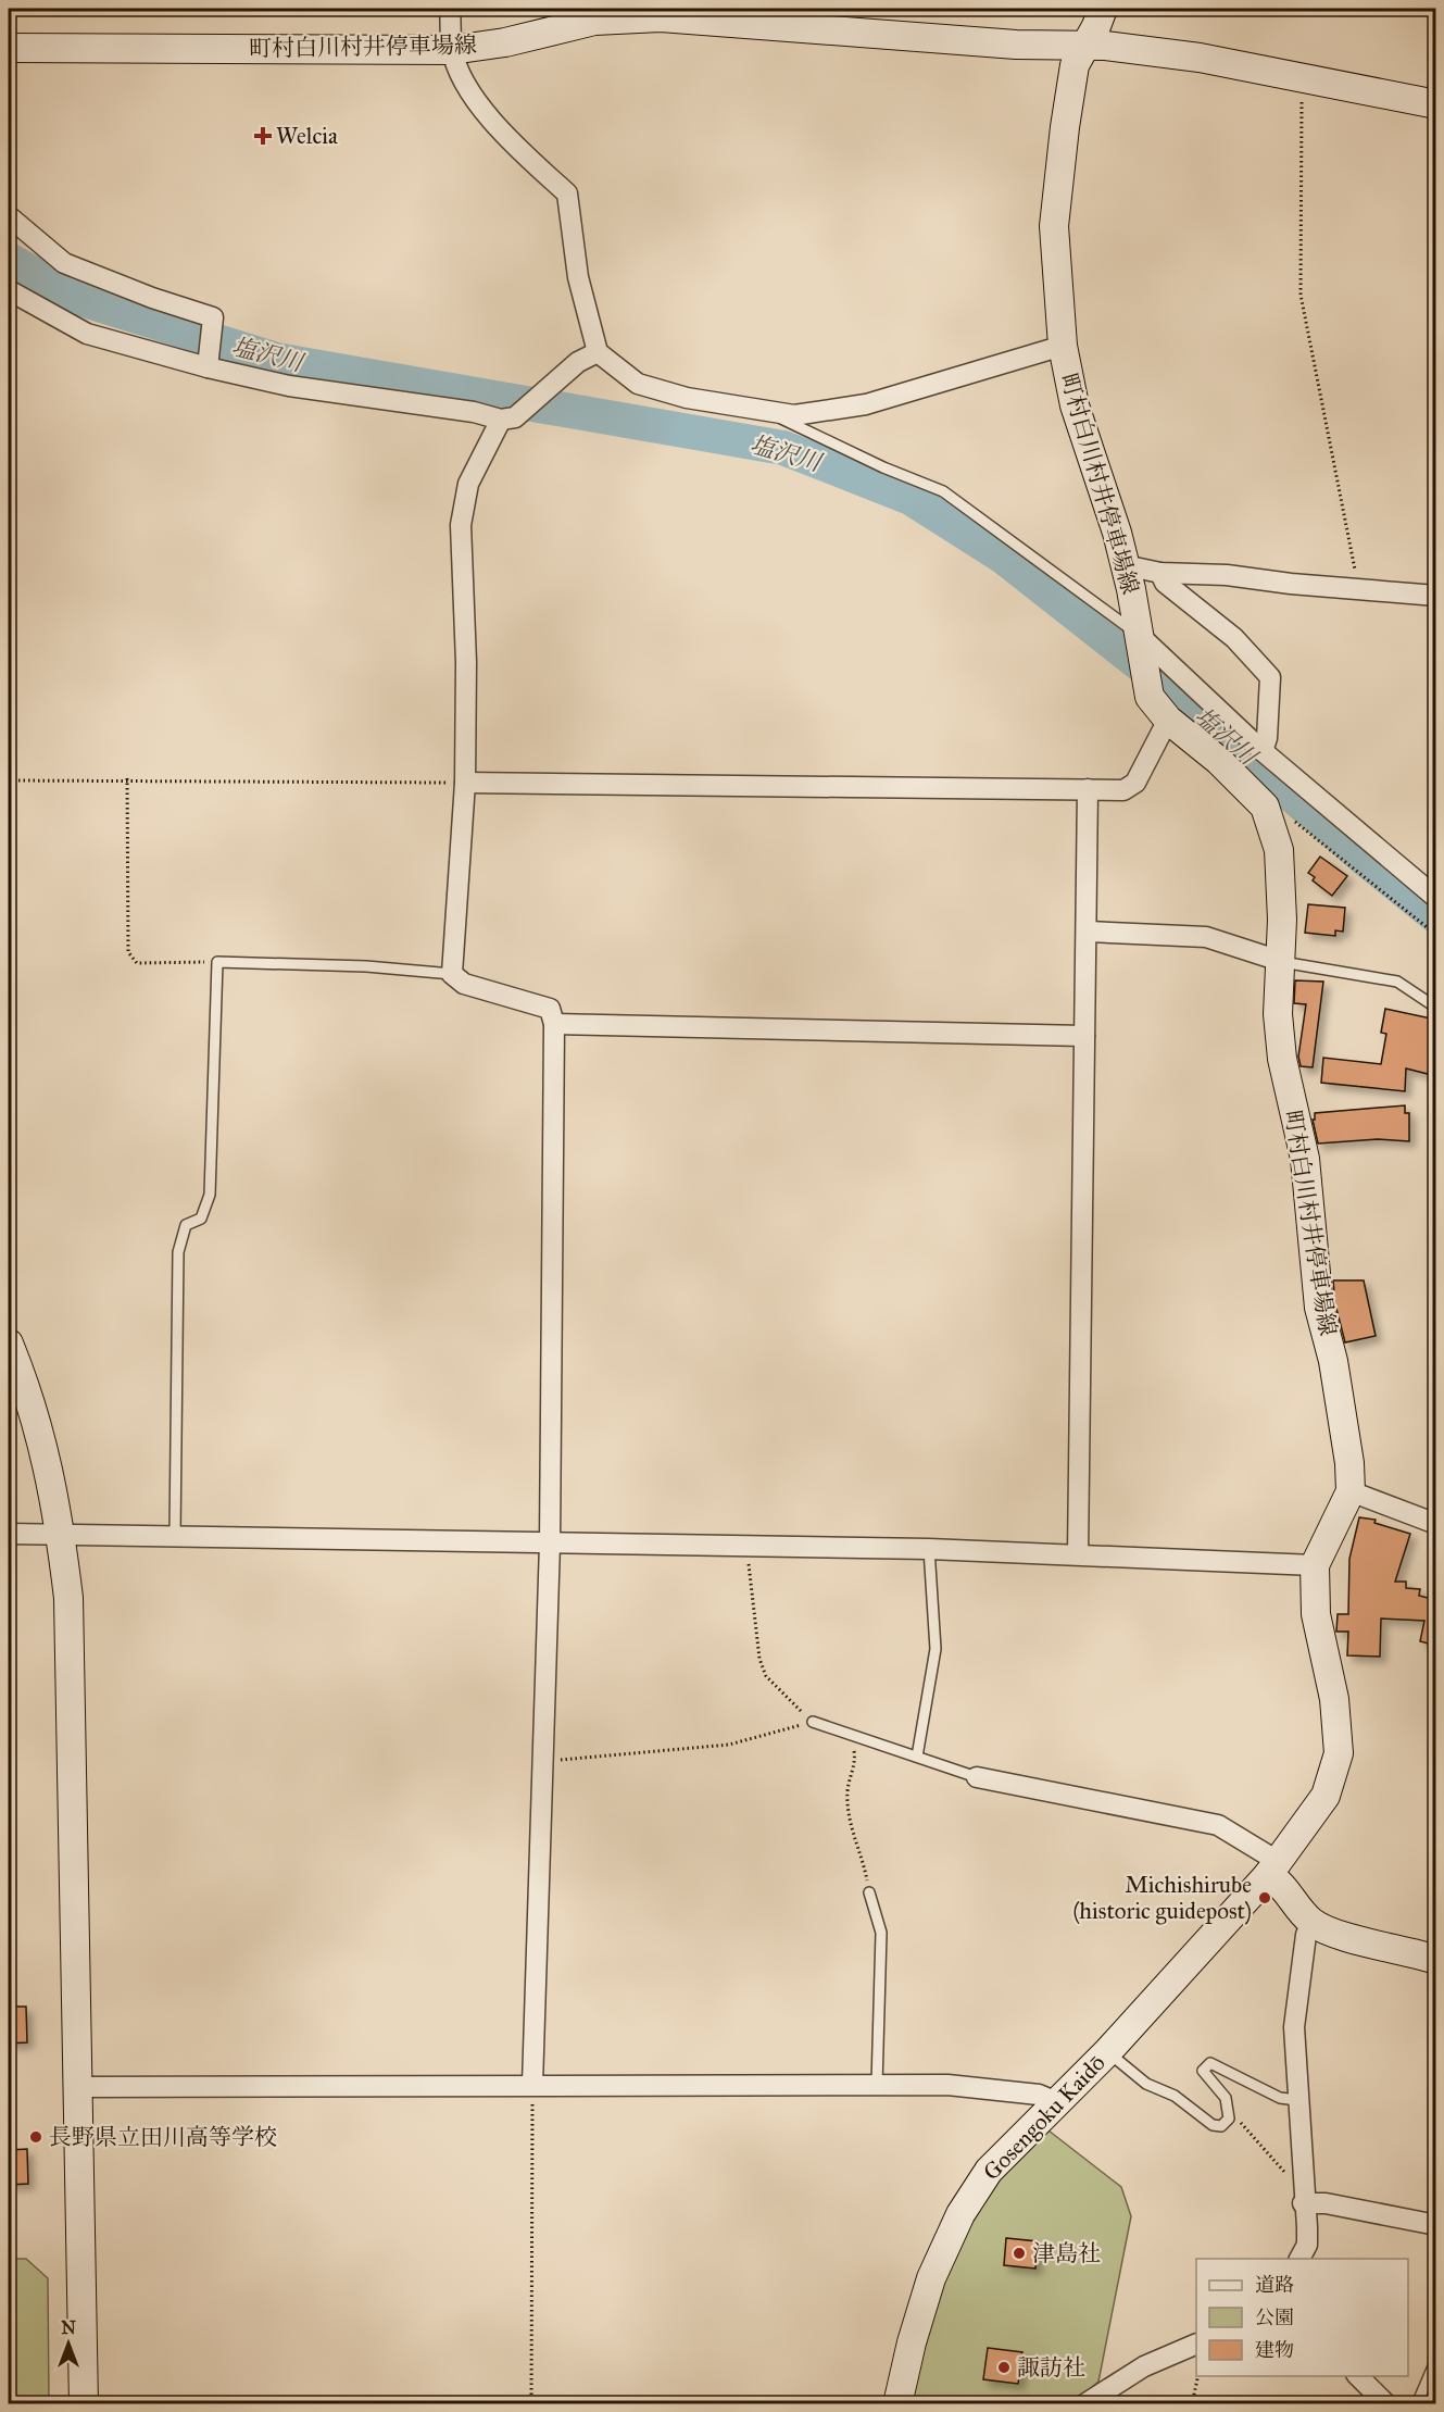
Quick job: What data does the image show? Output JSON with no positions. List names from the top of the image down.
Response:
{
  "streets": {
    "main road": ["町村白川村井停車場線", "Gosengoku Kaidō"]
  },
  "water": ["塩沢川"],
  "places": {
    "health": ["Welcia"],
    "other": [
      "Michishirube (historic guidepost)",
      "長野県立田川高等学校",
      "津島社",
      "諏訪社"
    ]
  },
  "legend": ["道路", "公園", "建物"],
  "north": "top"
}
